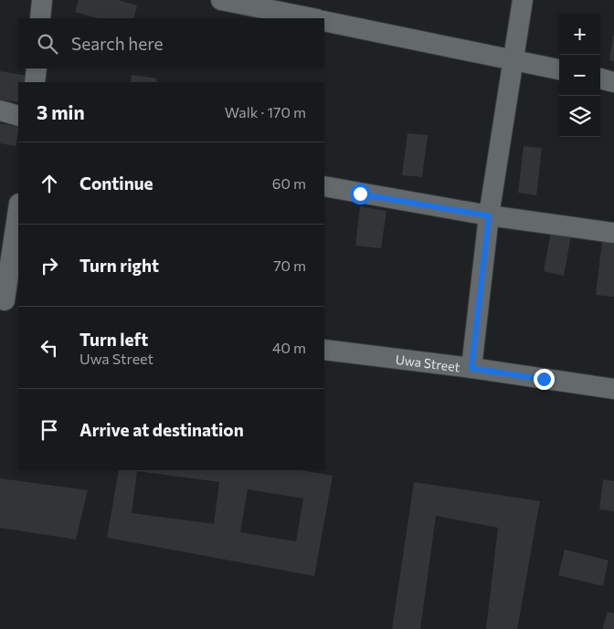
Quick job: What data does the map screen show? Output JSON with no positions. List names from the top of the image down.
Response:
{
  "streets": {
    "street": ["Uwa Street"]
  },
  "page": {
    "map_buttons": ["+", "−"],
    "search": "Search here",
    "heading": ["3 min", "Walk · 170 m"],
    "list": [
      ["Continue", "60 m"],
      ["Turn right", "70 m"],
      ["Turn left", "Uwa Street", "40 m"],
      "Arrive at destination"
    ]
  }
}
